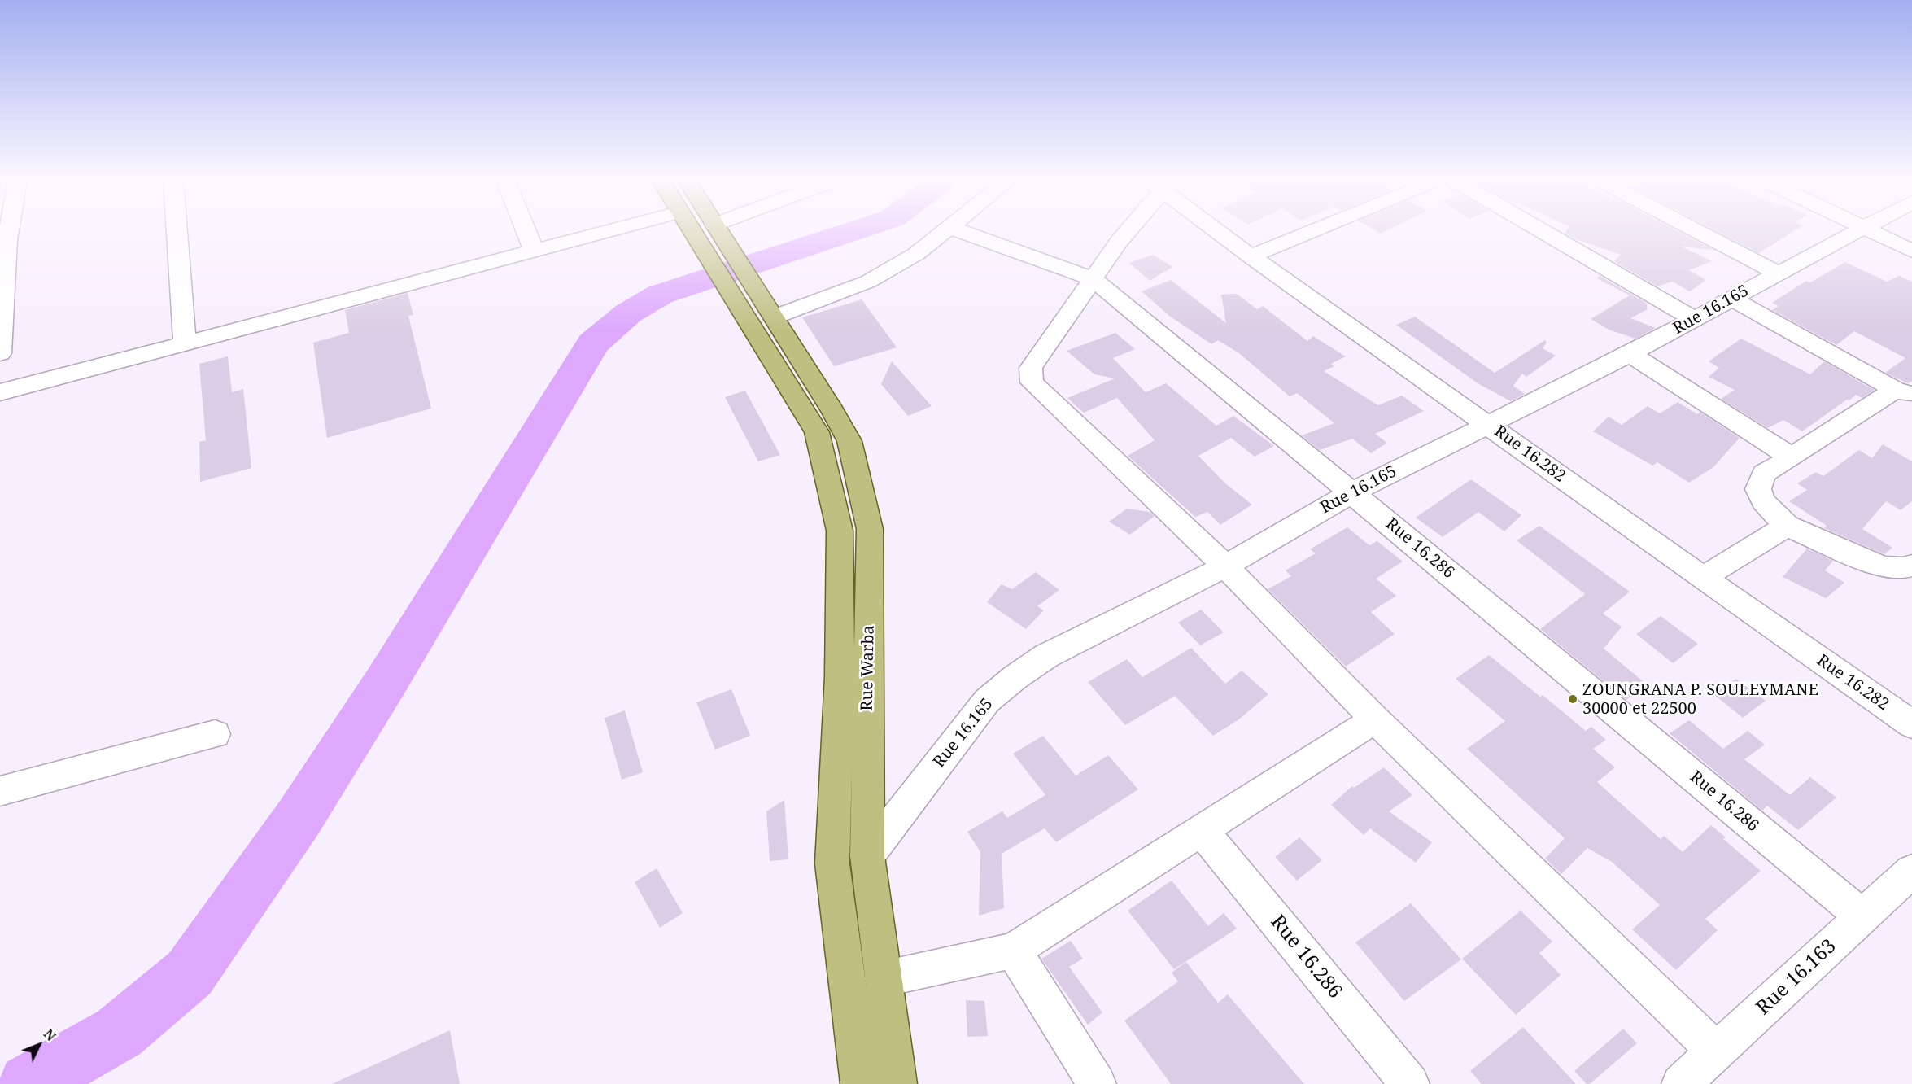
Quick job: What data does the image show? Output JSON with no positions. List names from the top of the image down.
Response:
{
  "streets": {
    "main road": ["Rue Warba"],
    "street": [
      "Rue 16.165",
      "Rue 16.282",
      "Rue 16.286",
      "Rue 16.163"
    ]
  },
  "crossings": [
    ["Rue 16.165", "Rue 16.282"],
    ["Rue 16.165", "Rue 16.286"],
    ["Rue 16.165", "Rue Warba"],
    ["Rue 16.286", "Rue 16.163"]
  ],
  "places": ["ZOUNGRANA P. SOULEYMANE 30000 et 22500"],
  "north": "top right"
}
